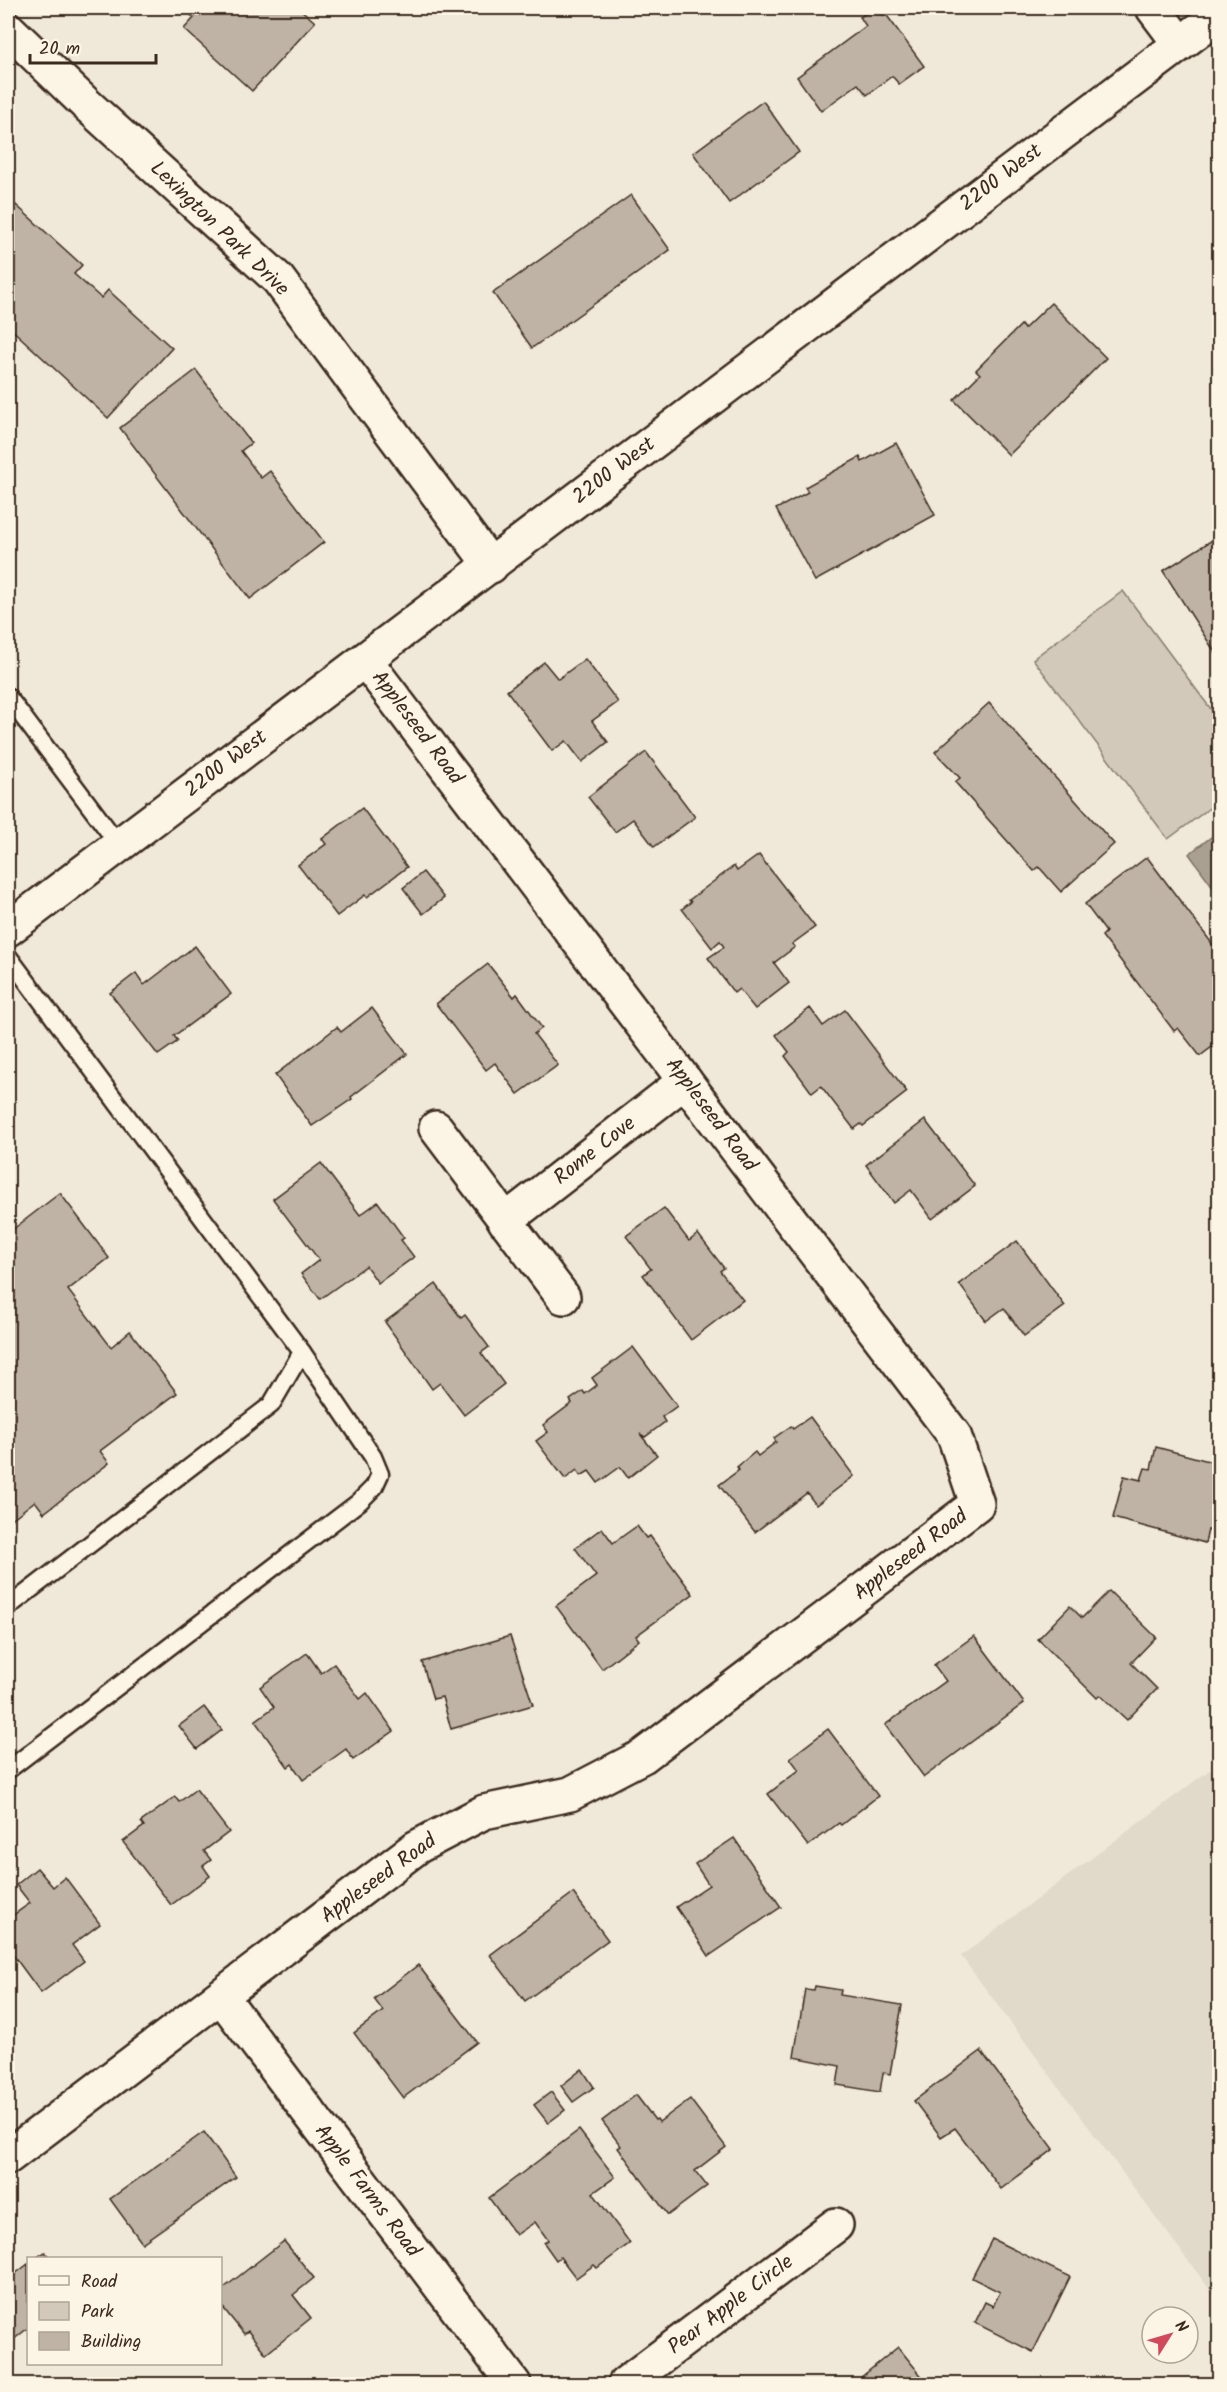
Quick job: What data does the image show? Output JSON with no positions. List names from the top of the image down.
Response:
{
  "streets": {
    "street": [
      "2200 West",
      "Lexington Park Drive",
      "Appleseed Road",
      "Rome Cove",
      "Apple Farms Road",
      "Pear Apple Circle"
    ]
  },
  "crossings": [
    ["2200 West", "Lexington Park Drive"],
    ["2200 West", "Appleseed Road"],
    ["Appleseed Road", "Rome Cove"],
    ["Appleseed Road", "Apple Farms Road"]
  ],
  "legend": ["Road", "Park", "Building"],
  "scale_bar": "20 m",
  "north": "top right"
}
